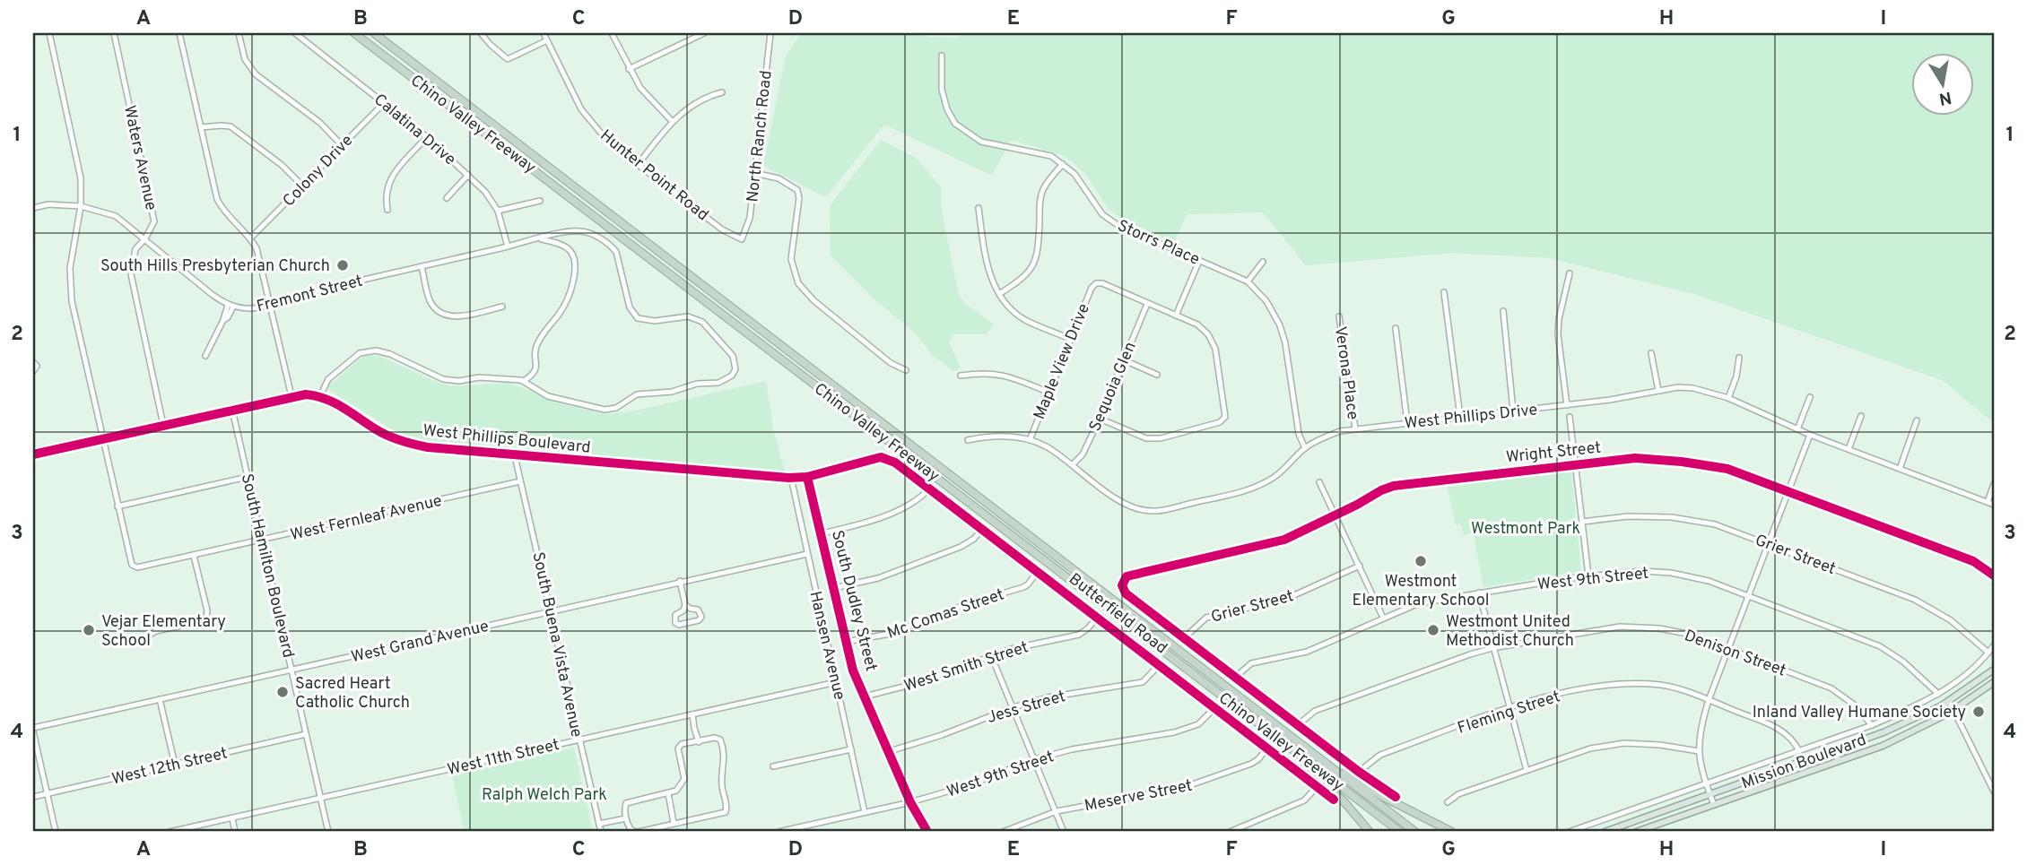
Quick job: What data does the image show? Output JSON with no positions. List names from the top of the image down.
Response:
{
  "streets": {
    "highway": ["Chino Valley Freeway"],
    "main road": ["Mission Boulevard"],
    "street": [
      "Calatina Drive",
      "North Ranch Road",
      "Waters Avenue",
      "Colony Drive",
      "Hunter Point Road",
      "Storrs Place",
      "Fremont Street",
      "Maple View Drive",
      "Verona Place",
      "Sequoia Glen",
      "West Phillips Drive",
      "West Phillips Boulevard",
      "Wright Street",
      "West Fernleaf Avenue",
      "Grier Street",
      "South Hamilton Boulevard",
      "West 9th Street",
      "South Dudley Street",
      "Mc Comas Street",
      "Butterfield Road",
      "West Grand Avenue",
      "South Buena Vista Avenue",
      "Hansen Avenue",
      "Denison Street",
      "West Smith Street",
      "Jess Street",
      "Fleming Street",
      "West 11th Street",
      "West 12th Street",
      "Meserve Street"
    ]
  },
  "crossings": [
    ["Calatina Drive", "Colony Drive"],
    ["Calatina Drive", "Fremont Street"],
    ["North Ranch Road", "Hunter Point Road"],
    ["Waters Avenue", "West Phillips Boulevard"],
    ["Storrs Place", "West Phillips Drive"],
    ["Maple View Drive", "Sequoia Glen"],
    ["Maple View Drive", "West Phillips Drive"],
    ["Verona Place", "West Phillips Drive"],
    ["Sequoia Glen", "West Phillips Drive"],
    ["West Phillips Boulevard", "South Hamilton Boulevard"],
    ["West Phillips Boulevard", "South Dudley Street"],
    ["West Phillips Boulevard", "Butterfield Road"],
    ["West Phillips Boulevard", "South Buena Vista Avenue"],
    ["West Phillips Boulevard", "Hansen Avenue"],
    ["Wright Street", "Butterfield Road"],
    ["West Fernleaf Avenue", "South Hamilton Boulevard"],
    ["West Fernleaf Avenue", "South Buena Vista Avenue"],
    ["Grier Street", "Butterfield Road"],
    ["South Hamilton Boulevard", "West Grand Avenue"],
    ["South Hamilton Boulevard", "West 11th Street"],
    ["South Hamilton Boulevard", "West 12th Street"],
    ["West 9th Street", "South Dudley Street"],
    ["West 9th Street", "Butterfield Road"],
    ["West 9th Street", "Hansen Avenue"],
    ["South Dudley Street", "Mc Comas Street"],
    ["South Dudley Street", "West Smith Street"],
    ["South Dudley Street", "Jess Street"],
    ["Mc Comas Street", "Butterfield Road"],
    ["Butterfield Road", "Denison Street"],
    ["Butterfield Road", "West Smith Street"],
    ["Butterfield Road", "Jess Street"],
    ["Butterfield Road", "Fleming Street"],
    ["Butterfield Road", "Meserve Street"],
    ["West Grand Avenue", "South Buena Vista Avenue"],
    ["West Grand Avenue", "Hansen Avenue"],
    ["South Buena Vista Avenue", "West 11th Street"],
    ["Hansen Avenue", "West 11th Street"]
  ],
  "parks": ["Westmont Park", "Ralph Welch Park"],
  "places": [
    "South Hills Presbyterian Church",
    "Westmont Elementary School",
    "Vejar Elementary School",
    "Westmont United Methodist Church",
    "Sacred Heart Catholic Church",
    "Inland Valley Humane Society"
  ],
  "north": "bottom",
  "grid": {
    "columns": [
      "A",
      "B",
      "C",
      "D",
      "E",
      "F",
      "G",
      "H",
      "I"
    ],
    "rows": [
      "1",
      "2",
      "3",
      "4"
    ]
  }
}
